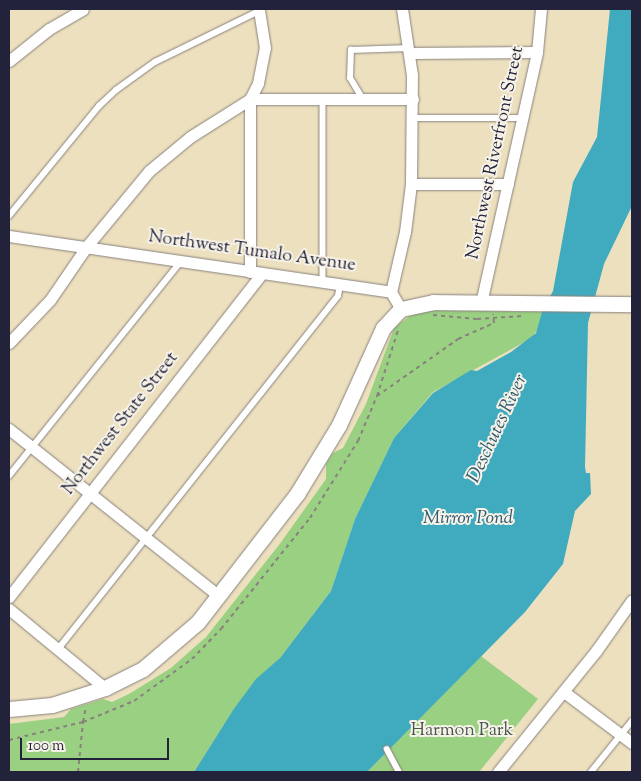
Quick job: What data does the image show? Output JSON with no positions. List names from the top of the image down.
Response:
{
  "streets": {
    "street": ["Northwest Riverfront Street", "Northwest Tumalo Avenue", "Northwest State Street"]
  },
  "crossings": [
    ["Northwest Tumalo Avenue", "Northwest State Street"]
  ],
  "water": ["Deschutes River", "Mirror Pond"],
  "parks": ["Harmon Park"],
  "scale_bar": "100 m"
}
